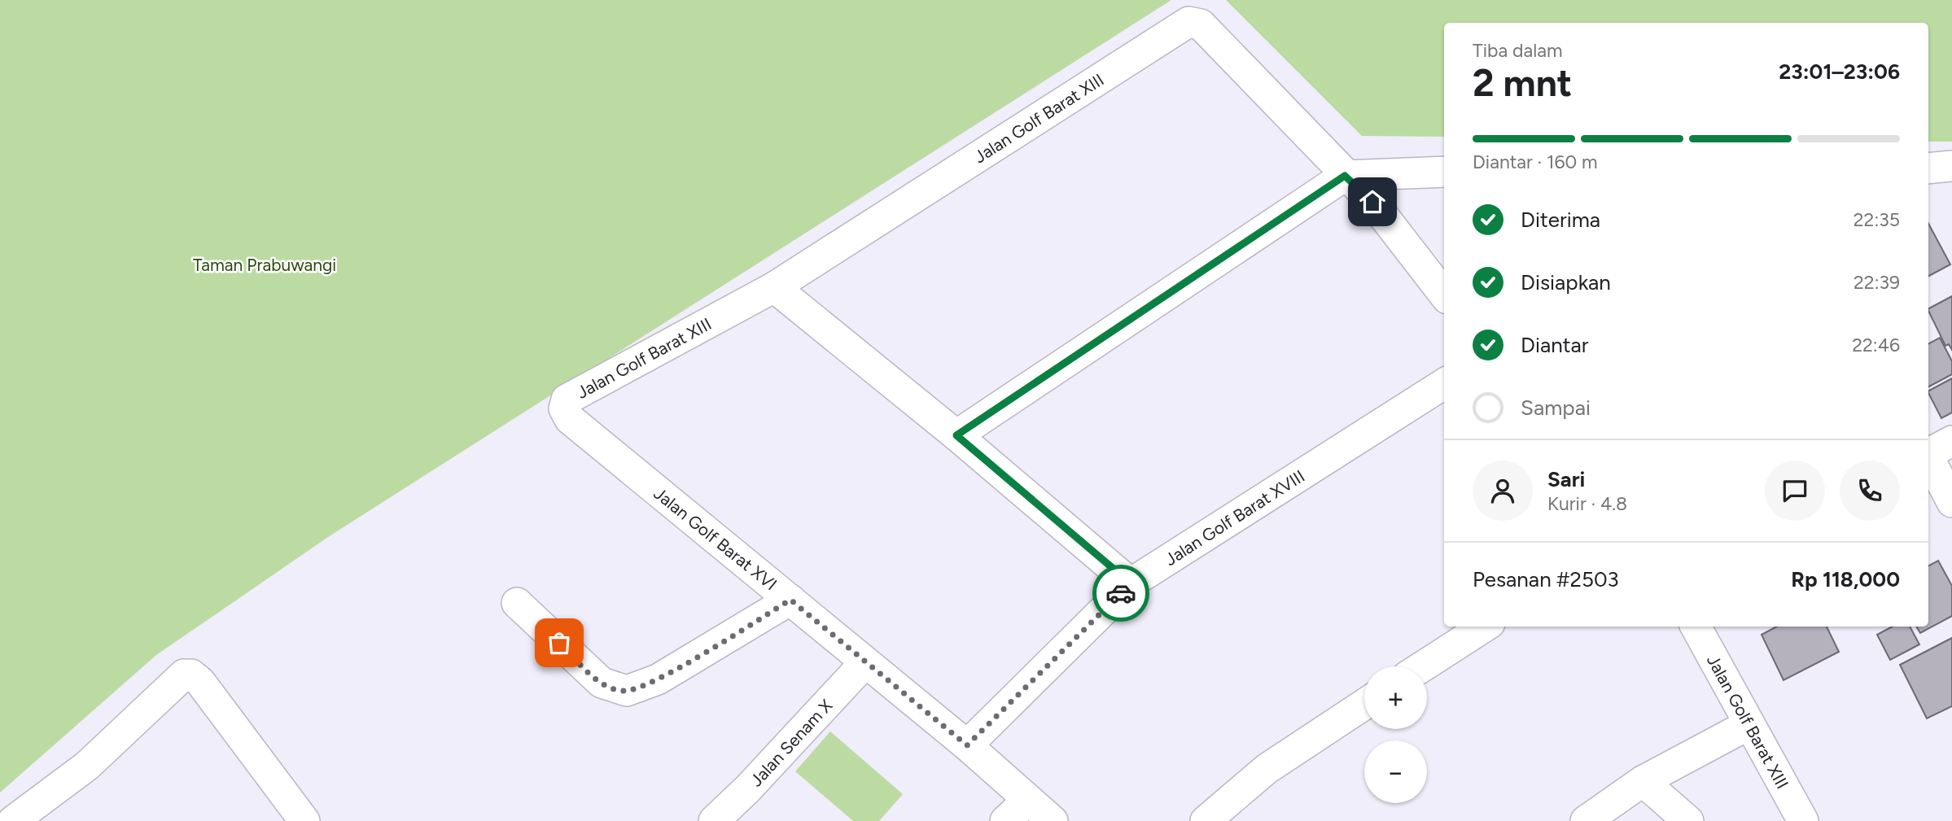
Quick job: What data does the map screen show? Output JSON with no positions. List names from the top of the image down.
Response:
{
  "streets": {
    "street": [
      "Jalan Golf Barat XIII",
      "Jalan Golf Barat XVIII",
      "Jalan Golf Barat XVI",
      "Jalan Senam X"
    ]
  },
  "crossings": [
    ["Jalan Golf Barat XIII", "Jalan Golf Barat XVI"],
    ["Jalan Golf Barat XVIII", "Jalan Golf Barat XVI"],
    ["Jalan Golf Barat XVI", "Jalan Senam X"]
  ],
  "parks": ["Taman Prabuwangi"],
  "page": {
    "heading": ["2 mnt", "Tiba dalam", "23:01–23:06"],
    "panel": [
      "Sari",
      "Kurir · 4.8",
      "Pesanan #2503",
      "Rp 118,000"
    ],
    "bar": "Diantar · 160 m",
    "list": [
      ["Diterima", "22:35"],
      ["Disiapkan", "22:39"],
      ["Diantar", "22:46"],
      "Sampai"
    ],
    "map_buttons": ["+", "−"]
  }
}
